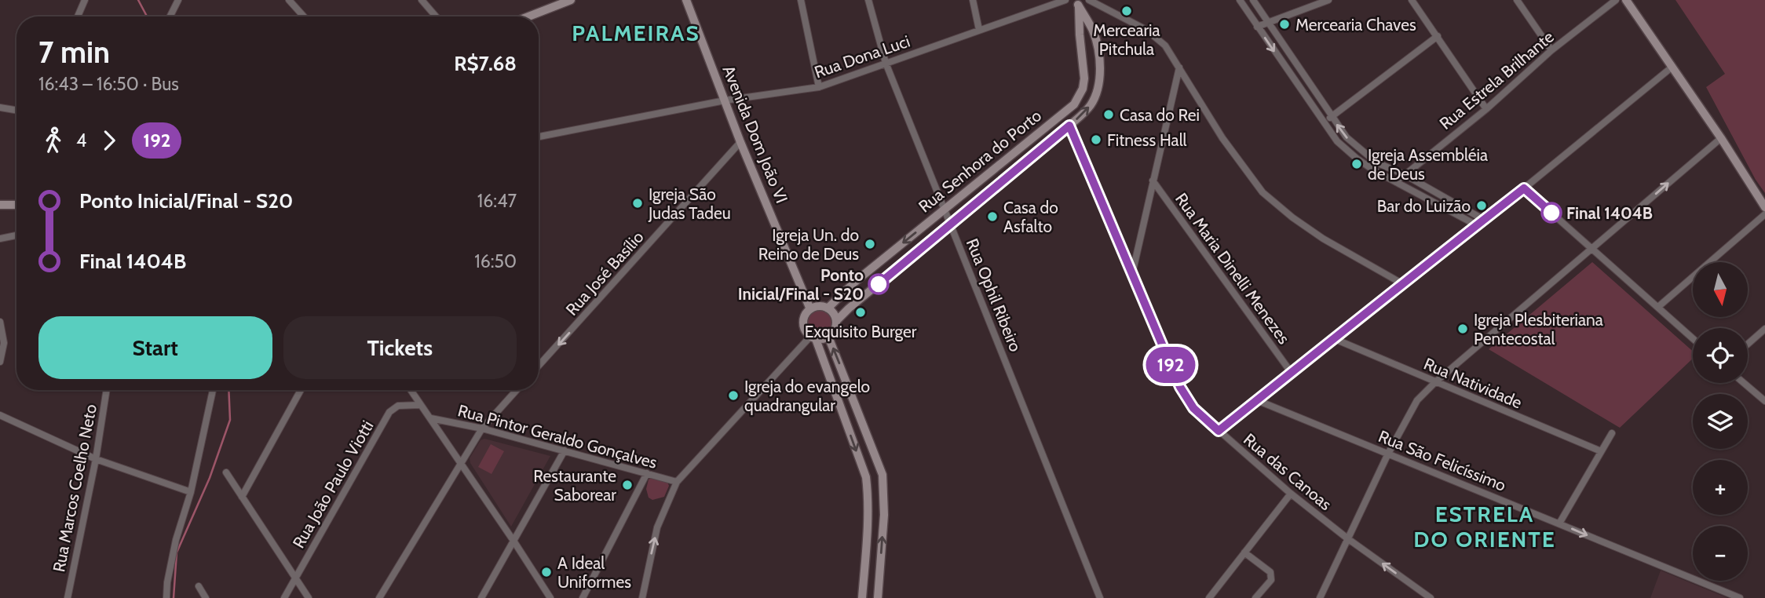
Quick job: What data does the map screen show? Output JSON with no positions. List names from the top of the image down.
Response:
{
  "streets": {
    "street": [
      "Rua Dona Luci",
      "Rua Estrela Brilhante",
      "Avenida Dom João VI",
      "Rua Senhora do Porto",
      "Rua Maria Dinelli Menezes",
      "Rua José Basílio",
      "Rua Ophil Ribeiro",
      "Rua Natividade",
      "Rua Pintor Geraldo Gonçalves",
      "Rua São Felicíssimo",
      "Rua das Canoas",
      "Rua João Paulo Viotti",
      "Rua Marcos Coelho Neto"
    ]
  },
  "crossings": [
    ["Rua Dona Luci", "Avenida Dom João VI"],
    ["Rua Dona Luci", "Rua Ophil Ribeiro"],
    ["Avenida Dom João VI", "Rua Senhora do Porto"],
    ["Avenida Dom João VI", "Rua José Basílio"],
    ["Rua Senhora do Porto", "Rua Ophil Ribeiro"],
    ["Rua Senhora do Porto", "Rua das Canoas"]
  ],
  "one_way": ["Rua José Basílio", "Rua São Felicíssimo"],
  "districts": ["PALMEIRAS", "ESTRELA DO ORIENTE"],
  "places": [
    "Mercearia Pitchula",
    "Mercearia Chaves",
    "Casa do Rei",
    "Fitness Hall",
    "Igreja Assembléia de Deus",
    "Igreja São Judas Tadeu",
    "Bar do Luizão",
    "Final 1404B",
    "Casa do Asfalto",
    "Igreja Un. do Reino de Deus",
    "Ponto Inicial/Final - S20",
    "Exquisito Burger",
    "Igreja Plesbiteriana Pentecostal",
    "Igreja do evangelo quadrangular",
    "Restaurante Saborear",
    "A Ideal Uniformes"
  ],
  "lines": ["bus line 192"],
  "north": "bottom",
  "page": {
    "on_map": "192",
    "heading": ["7 min", "16:43 – 16:50 · Bus", "R$7.68"],
    "legs": ["4", "192"],
    "list": [
      {
        "name": "Ponto Inicial/Final - S20",
        "value": "16:47"
      },
      {
        "name": "Final 1404B",
        "value": "16:50"
      }
    ],
    "map_buttons": ["+", "−"],
    "buttons": ["Start", "Tickets"]
  }
}
